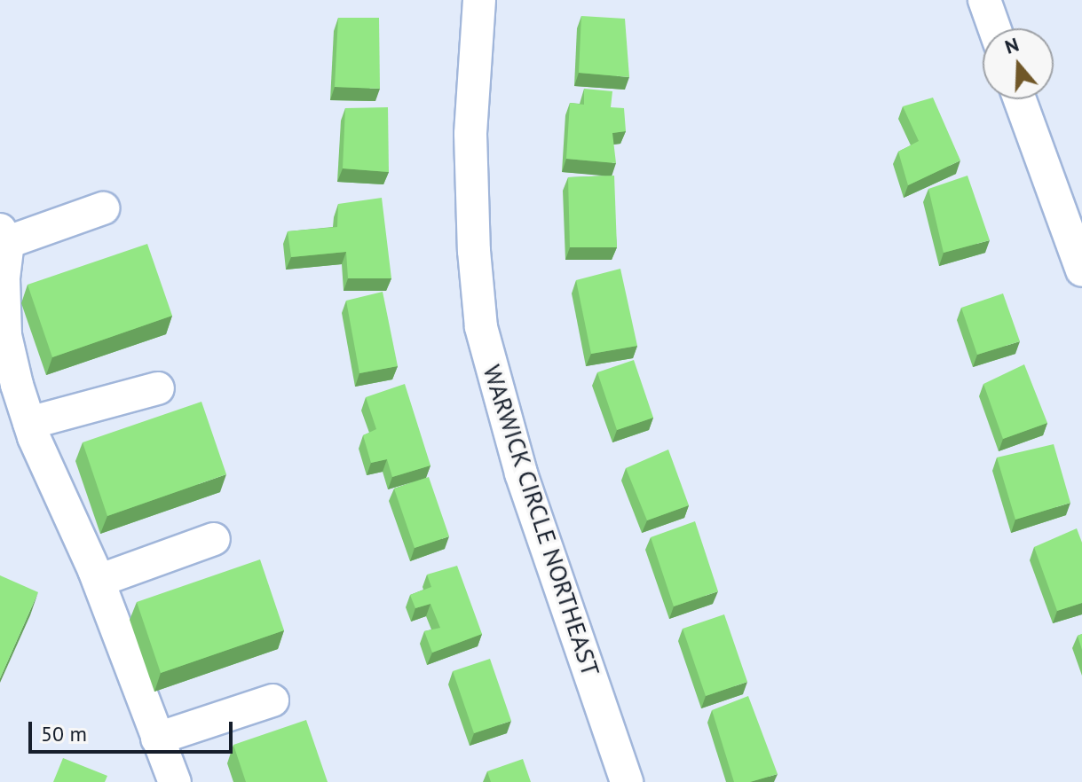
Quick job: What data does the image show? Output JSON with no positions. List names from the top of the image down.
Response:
{
  "streets": {
    "street": ["WARWICK CIRCLE NORTHEAST"]
  },
  "scale_bar": "50 m",
  "north": "top"
}
